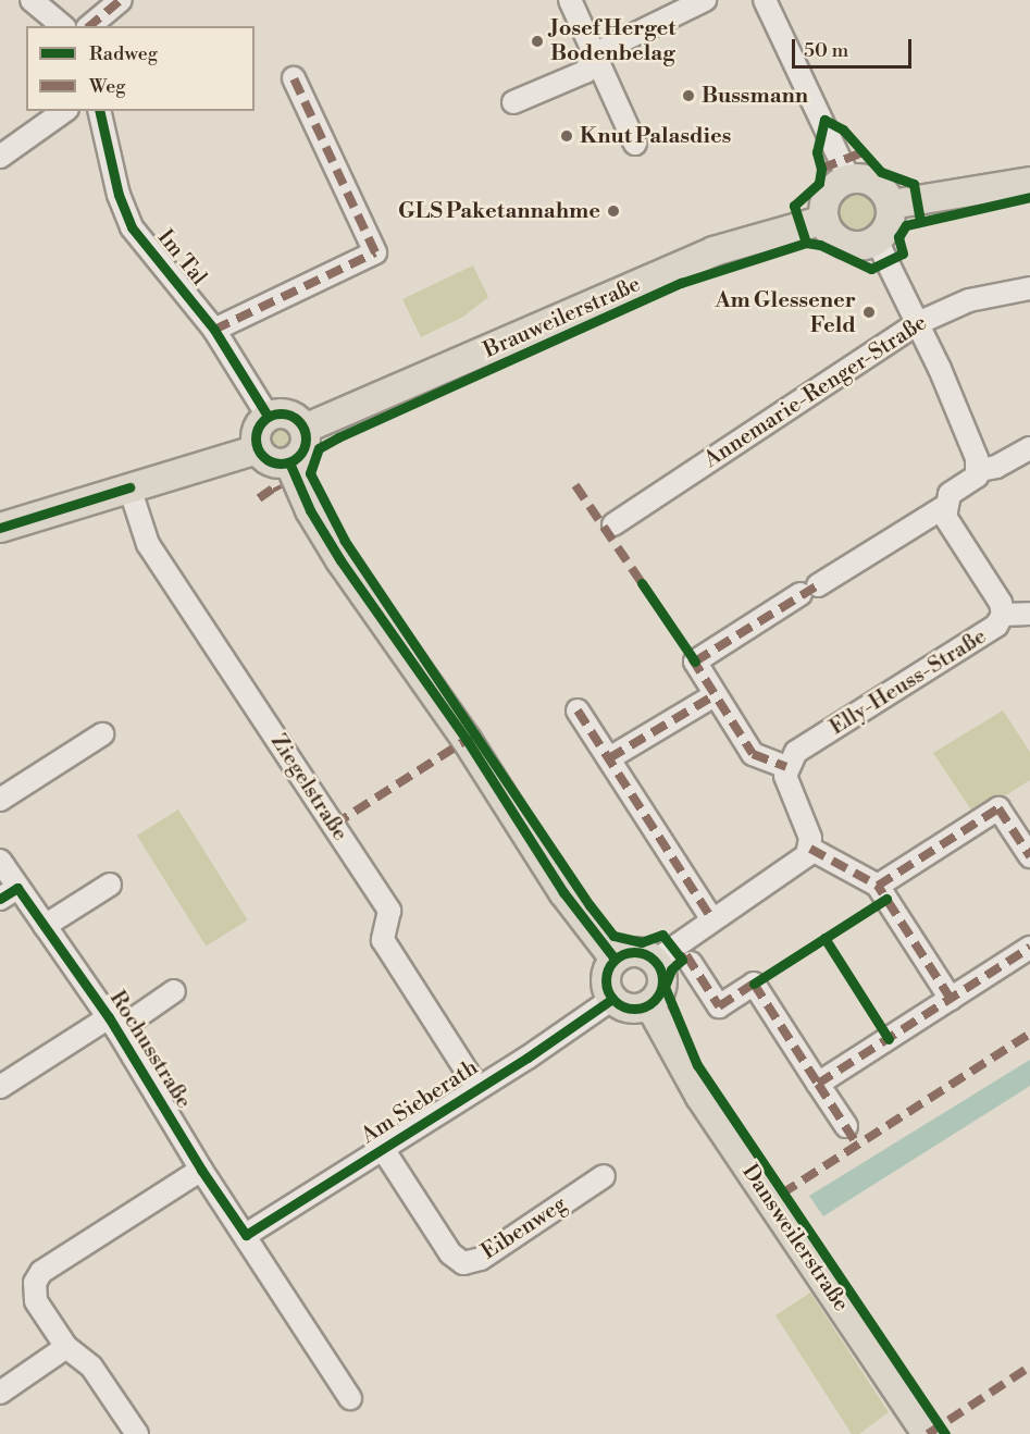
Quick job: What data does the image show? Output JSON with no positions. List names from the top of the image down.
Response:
{
  "streets": {
    "main road": ["Brauweilerstraße", "Dansweilerstraße"],
    "street": [
      "Im Tal",
      "Annemarie-Renger-Straße",
      "Elly-Heuss-Straße",
      "Ziegelstraße",
      "Rochusstraße",
      "Am Sieberath",
      "Eibenweg"
    ]
  },
  "crossings": [
    ["Im Tal", "Brauweilerstraße"],
    ["Ziegelstraße", "Am Sieberath"],
    ["Rochusstraße", "Am Sieberath"],
    ["Am Sieberath", "Eibenweg"],
    ["Am Sieberath", "Dansweilerstraße"]
  ],
  "places": [
    "Josef Herget Bodenbelag",
    "Bussmann",
    "Knut Palasdies",
    "GLS Paketannahme",
    "Am Glessener Feld"
  ],
  "legend": ["Radweg", "Weg"],
  "scale_bar": "50 m"
}
